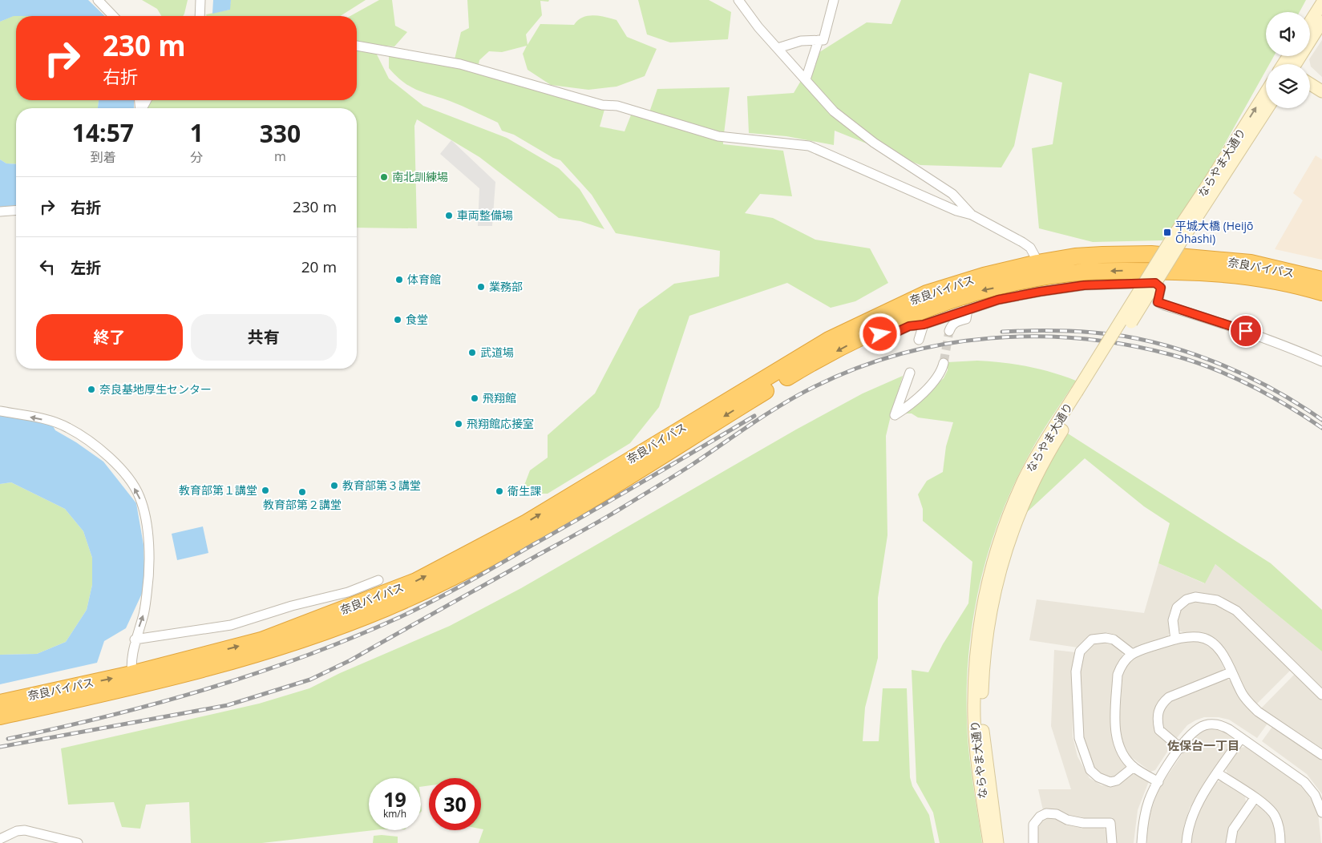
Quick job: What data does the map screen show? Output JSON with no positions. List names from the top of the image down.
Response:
{
  "streets": {
    "highway": ["奈良バイパス"],
    "street": ["ならやま大通り"]
  },
  "districts": ["佐保台一丁目"],
  "places": {
    "other": [
      "南北訓練場",
      "車両整備場",
      "体育館",
      "業務部",
      "食堂",
      "武道場",
      "奈良基地厚生センター",
      "飛翔館",
      "飛翔館応接室",
      "教育部第３講堂",
      "教育部第１講堂",
      "衛生課",
      "教育部第２講堂"
    ],
    "transit": ["平城大橋 (Heijō Ōhashi)"]
  },
  "page": {
    "turn": ["230 m", "右折"],
    "eta": [
      "14:57",
      "到着",
      "1",
      "分",
      "330",
      "m"
    ],
    "list": [
      {
        "name": "右折",
        "value": "230 m"
      },
      {
        "name": "左折",
        "value": "20 m"
      }
    ],
    "buttons": ["終了", "共有"],
    "speed": "19 km/h",
    "limit": "30"
  }
}
